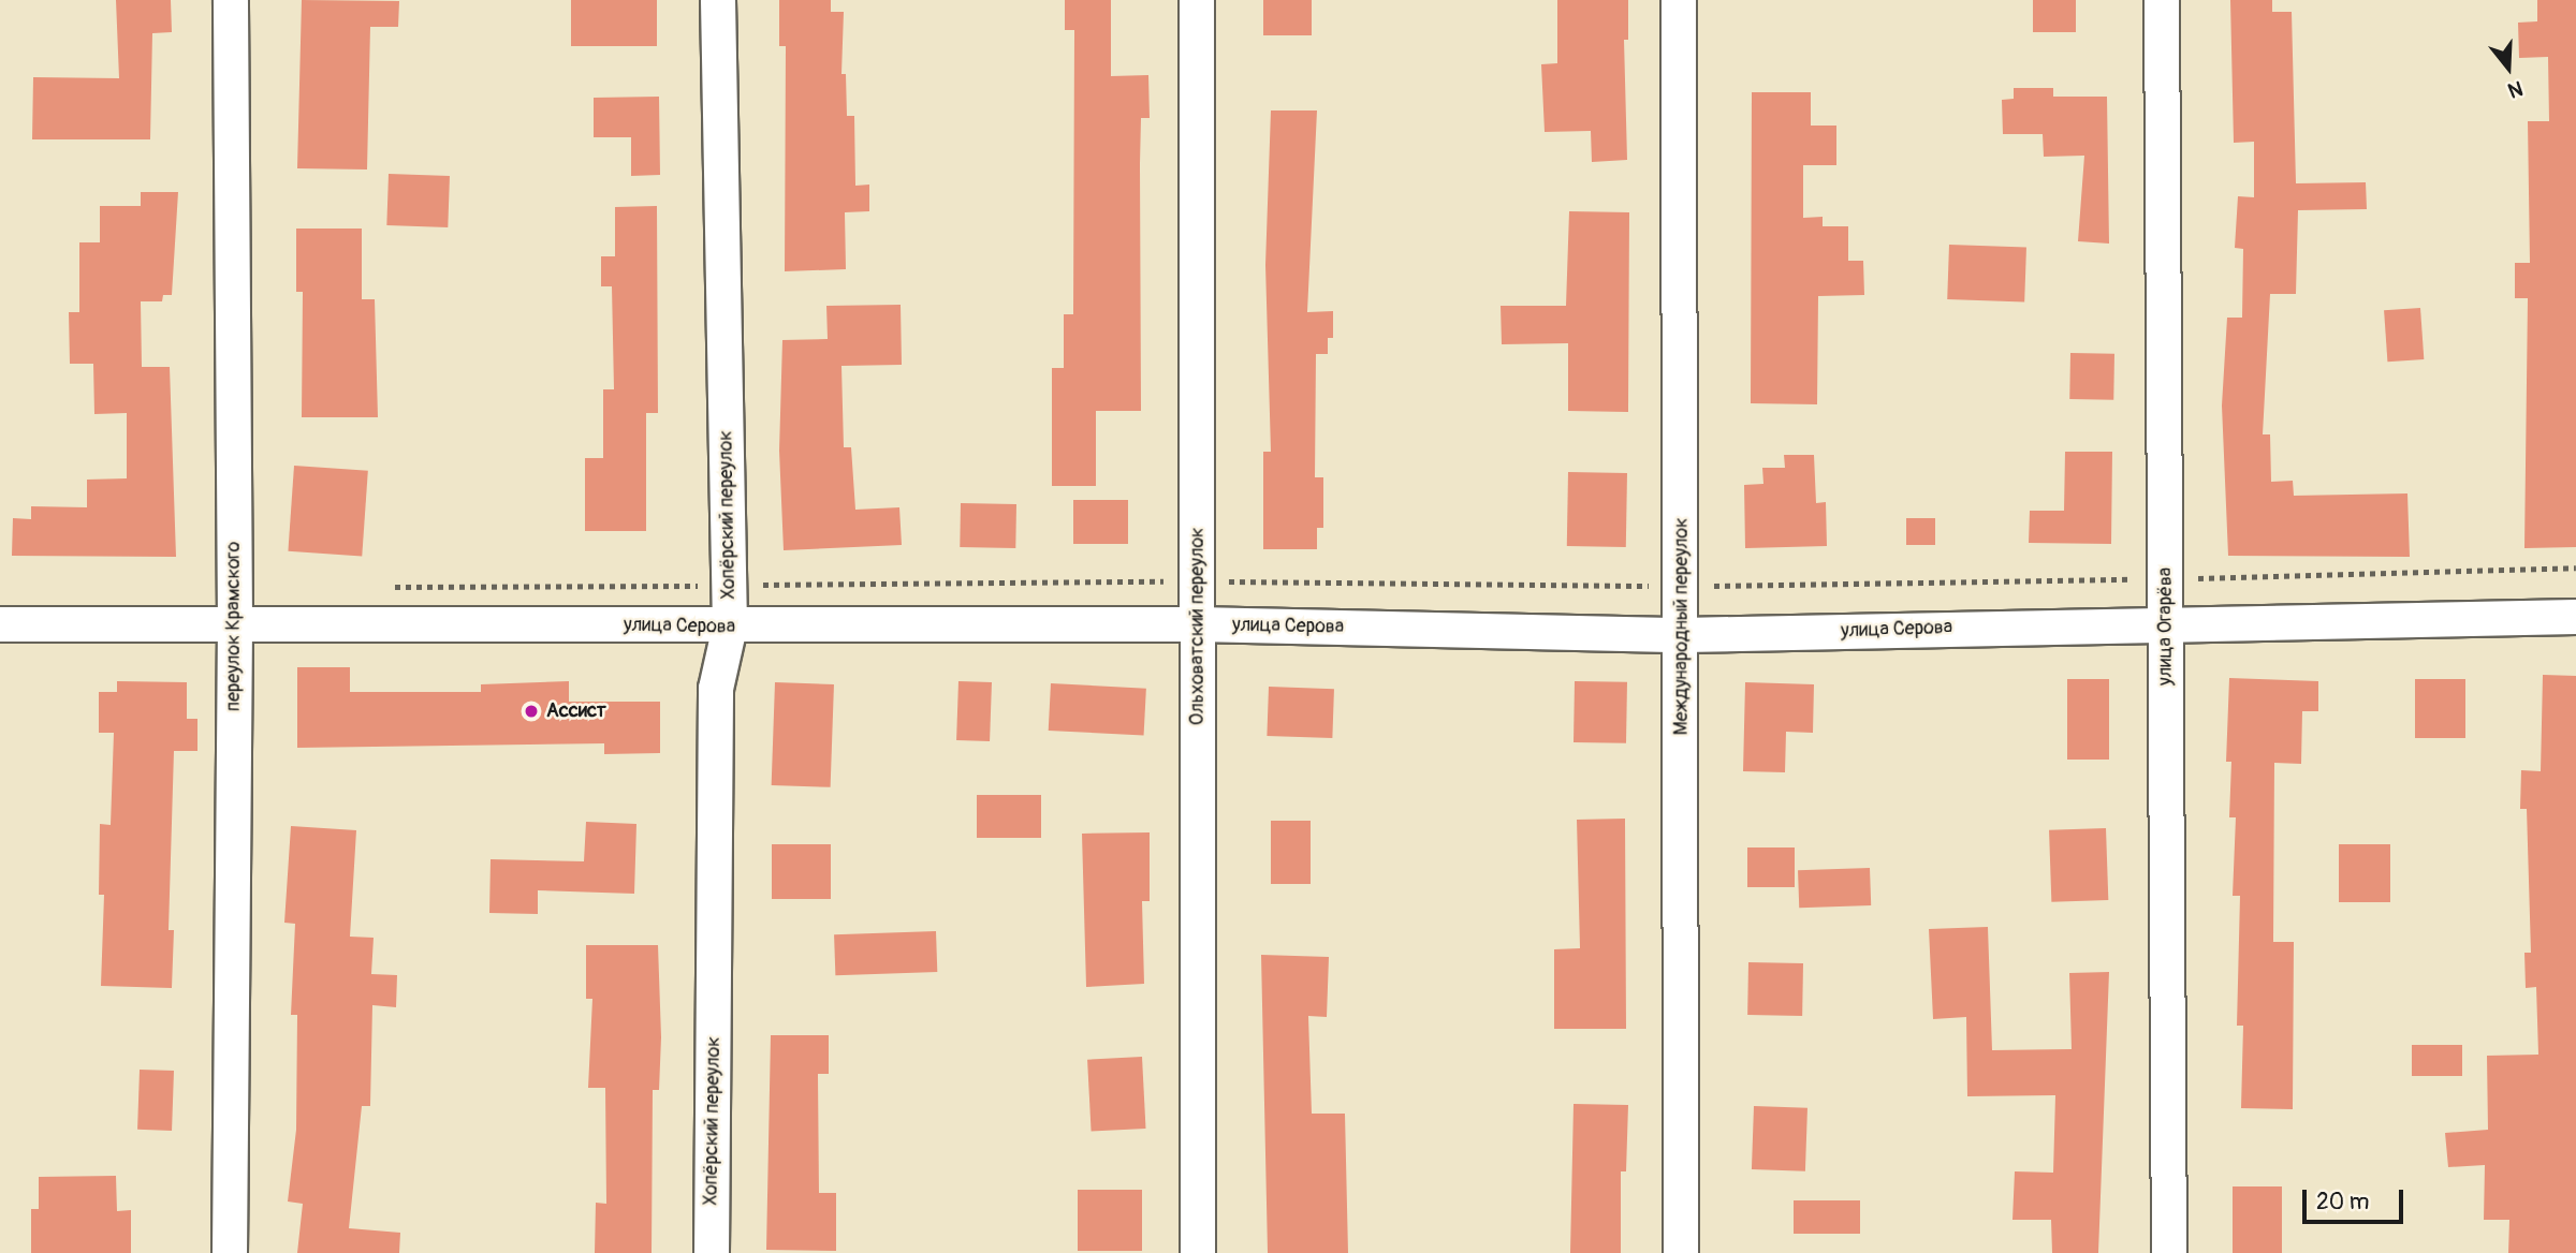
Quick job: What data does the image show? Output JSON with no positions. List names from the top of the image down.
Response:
{
  "streets": {
    "street": [
      "Хопёрский переулок",
      "переулок Крамского",
      "улица Серова",
      "Ольховатский переулок",
      "Международный переулок",
      "улица Огарёва"
    ]
  },
  "crossings": [
    ["Хопёрский переулок", "улица Серова"],
    ["переулок Крамского", "улица Серова"],
    ["улица Серова", "Ольховатский переулок"],
    ["улица Серова", "Международный переулок"],
    ["улица Серова", "улица Огарёва"]
  ],
  "places": ["Ассист"],
  "scale_bar": "20 m",
  "north": "bottom"
}
